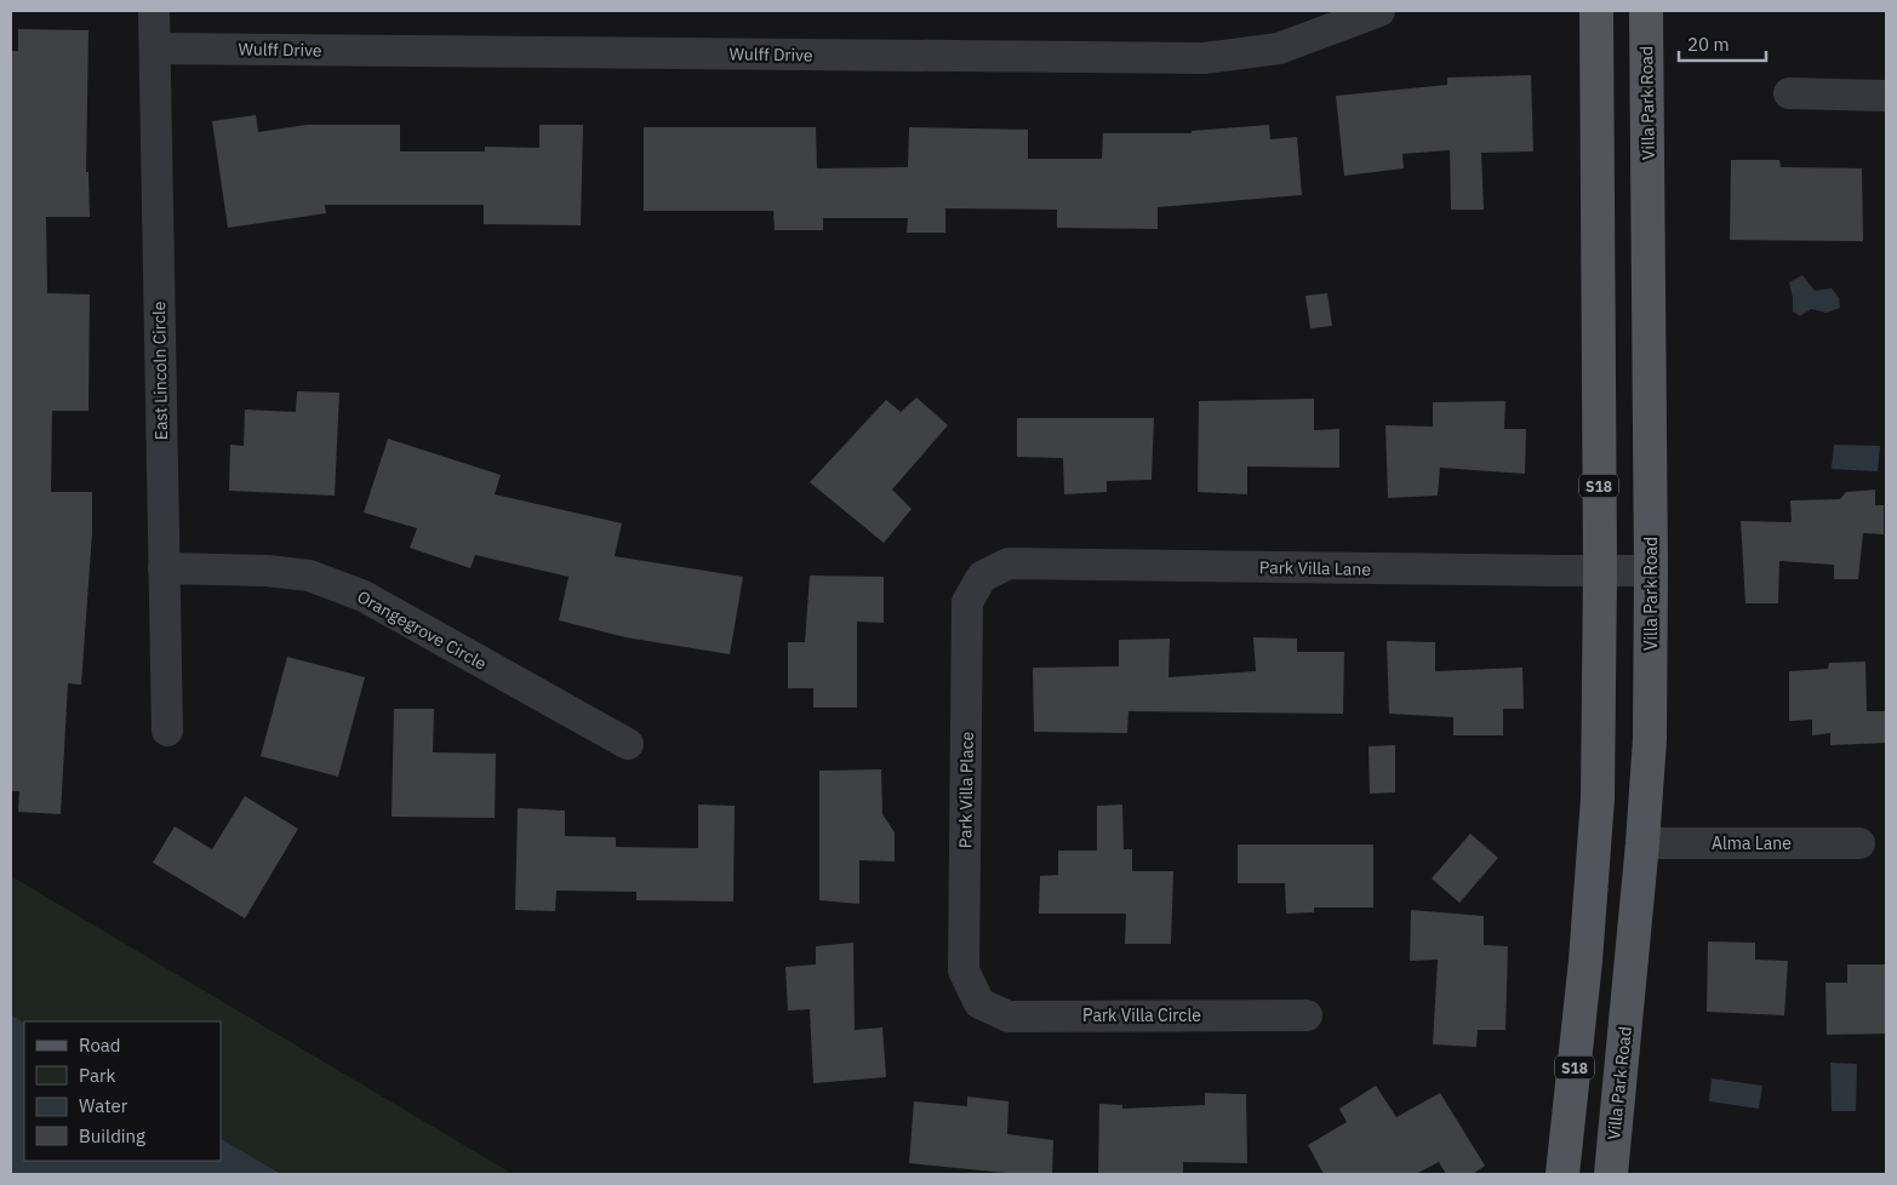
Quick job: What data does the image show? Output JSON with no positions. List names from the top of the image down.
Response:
{
  "streets": {
    "main road": ["Villa Park Road", "S18"],
    "street": [
      "Wulff Drive",
      "East Lincoln Circle",
      "Park Villa Lane",
      "Orangegrove Circle",
      "Park Villa Place",
      "Alma Lane",
      "Park Villa Circle"
    ]
  },
  "crossings": [
    ["Wulff Drive", "East Lincoln Circle"],
    ["Villa Park Road", "Park Villa Lane"],
    ["Villa Park Road", "Alma Lane"],
    ["East Lincoln Circle", "Orangegrove Circle"],
    ["S18", "Park Villa Lane"],
    ["Park Villa Lane", "Park Villa Place"],
    ["Park Villa Place", "Park Villa Circle"]
  ],
  "legend": [
    "Road",
    "Park",
    "Water",
    "Building"
  ],
  "scale_bar": "20 m"
}
